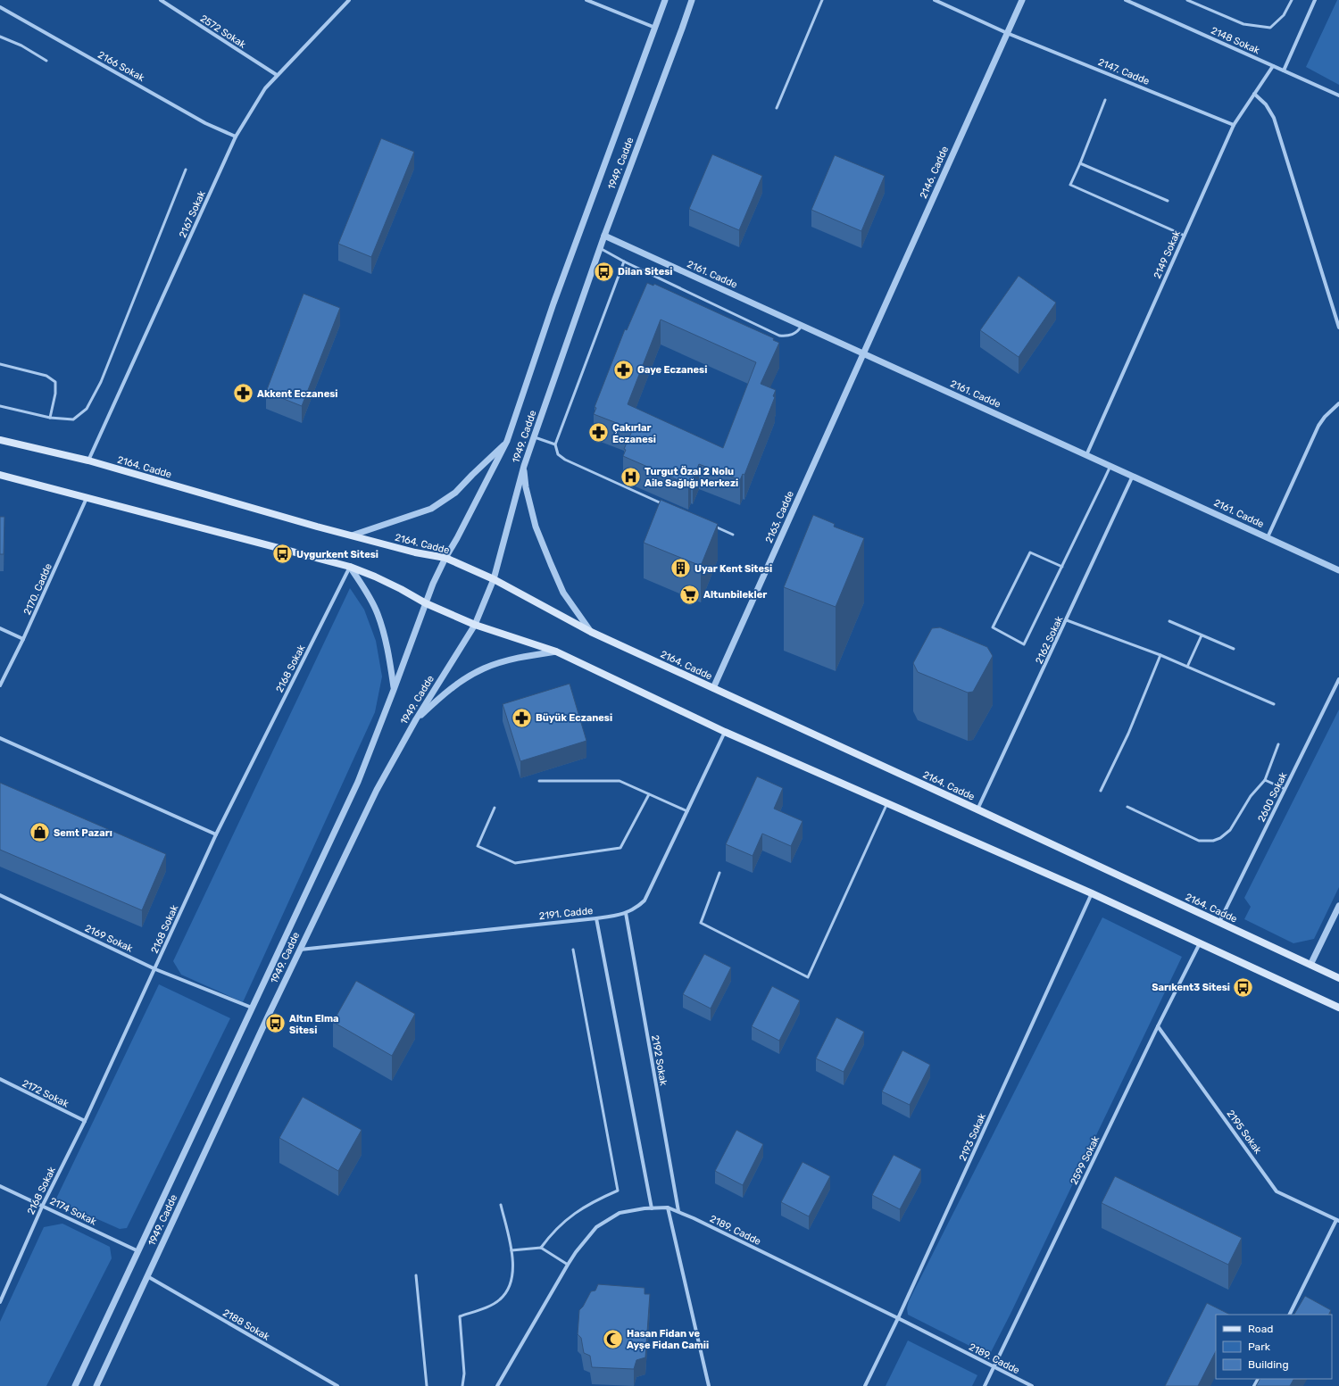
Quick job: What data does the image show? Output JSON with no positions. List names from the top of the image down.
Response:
{
  "streets": {
    "main road": ["2164. Cadde"],
    "street": [
      "2572 Sokak",
      "2148 Sokak",
      "2166 Sokak",
      "2147. Cadde",
      "1949. Cadde",
      "2146. Cadde",
      "2167 Sokak",
      "2149 Sokak",
      "2161. Cadde",
      "2163. Cadde",
      "2170. Cadde",
      "2162 Sokak",
      "2168 Sokak",
      "2600 Sokak",
      "2191. Cadde",
      "2169 Sokak",
      "2192 Sokak",
      "2172 Sokak",
      "2195 Sokak",
      "2193 Sokak",
      "2599 Sokak",
      "2174 Sokak",
      "2189. Cadde",
      "2188 Sokak"
    ]
  },
  "crossings": [
    ["2572 Sokak", "2167 Sokak"],
    ["2148 Sokak", "2149 Sokak"],
    ["2166 Sokak", "2167 Sokak"],
    ["2147. Cadde", "2146. Cadde"],
    ["2147. Cadde", "2149 Sokak"],
    ["1949. Cadde", "2161. Cadde"],
    ["1949. Cadde", "2164. Cadde"],
    ["1949. Cadde", "2191. Cadde"],
    ["1949. Cadde", "2169 Sokak"],
    ["1949. Cadde", "2174 Sokak"],
    ["1949. Cadde", "2188 Sokak"],
    ["2146. Cadde", "2161. Cadde"],
    ["2146. Cadde", "2163. Cadde"],
    ["2167 Sokak", "2164. Cadde"],
    ["2149 Sokak", "2161. Cadde"],
    ["2161. Cadde", "2163. Cadde"],
    ["2161. Cadde", "2162 Sokak"],
    ["2164. Cadde", "2163. Cadde"],
    ["2164. Cadde", "2162 Sokak"],
    ["2164. Cadde", "2600 Sokak"],
    ["2168 Sokak", "2169 Sokak"],
    ["2168 Sokak", "2172 Sokak"],
    ["2168 Sokak", "2174 Sokak"],
    ["2191. Cadde", "2192 Sokak"],
    ["2192 Sokak", "2189. Cadde"],
    ["2195 Sokak", "2599 Sokak"],
    ["2193 Sokak", "2189. Cadde"],
    ["2599 Sokak", "2189. Cadde"]
  ],
  "places": {
    "bus stop": [
      "Dilan Sitesi",
      "Uygurkent Sitesi",
      "Sarıkent3 Sitesi",
      "Altın Elma Sitesi"
    ],
    "pharmacy": [
      "Gaye Eczanesi",
      "Akkent Eczanesi",
      "Çakırlar Eczanesi",
      "Büyük Eczanesi"
    ],
    "hospital": ["Turgut Özal 2 Nolu Aile Sağlığı Merkezi"],
    "building": ["Uyar Kent Sitesi"],
    "supermarket": ["Altunbilekler"],
    "shop": ["Semt Pazarı"],
    "mosque": ["Hasan Fidan ve Ayşe Fidan Camii"]
  },
  "legend": ["Road", "Park", "Building"]
}
